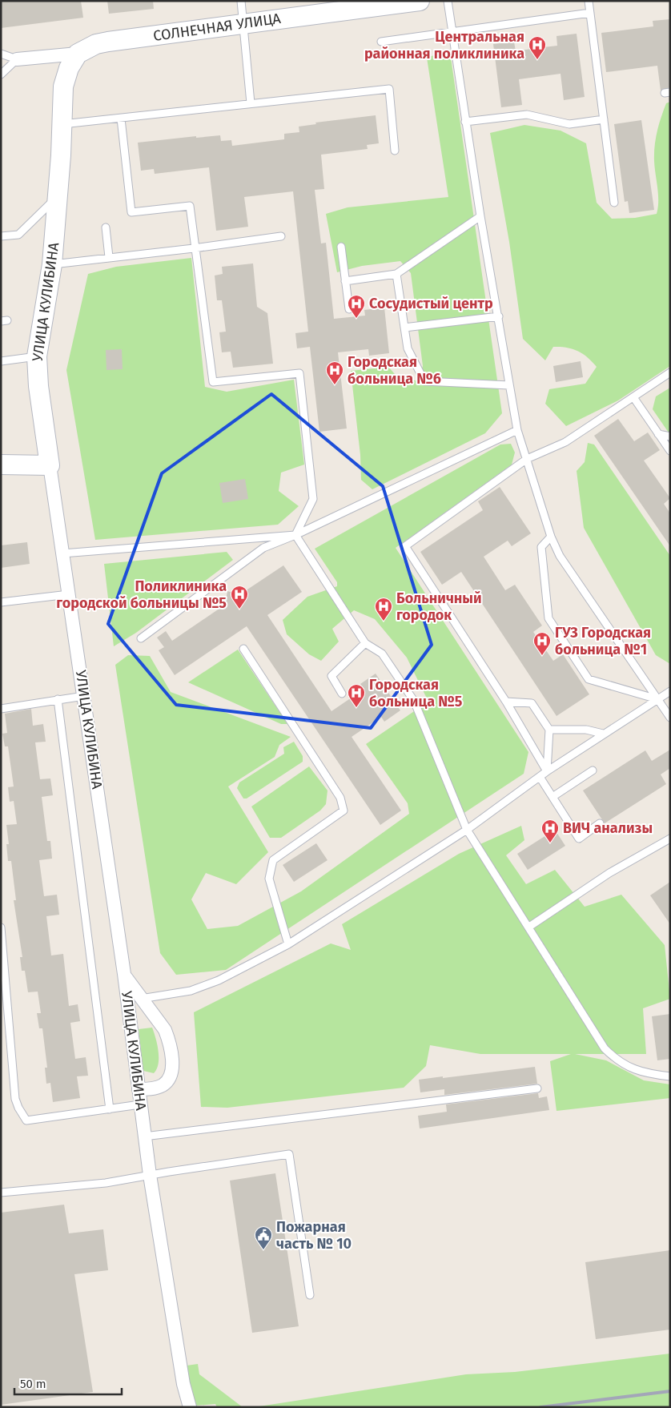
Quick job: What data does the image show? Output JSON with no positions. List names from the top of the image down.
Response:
{
  "streets": {
    "street": ["СОЛНЕЧНАЯ УЛИЦА", "УЛИЦА КУЛИБИНА"]
  },
  "crossings": [
    ["СОЛНЕЧНАЯ УЛИЦА", "УЛИЦА КУЛИБИНА"]
  ],
  "places": {
    "hospital": [
      "Центральная районная поликлиника",
      "Сосудистый центр",
      "Городская больница №6",
      "Поликлиника городской больницы №5",
      "Больничный городок",
      "ГУЗ Городская больница №1",
      "Городская больница №5",
      "ВИЧ анализы"
    ],
    "public building": ["Пожарная часть № 10"]
  },
  "scale_bar": "50 m"
}
